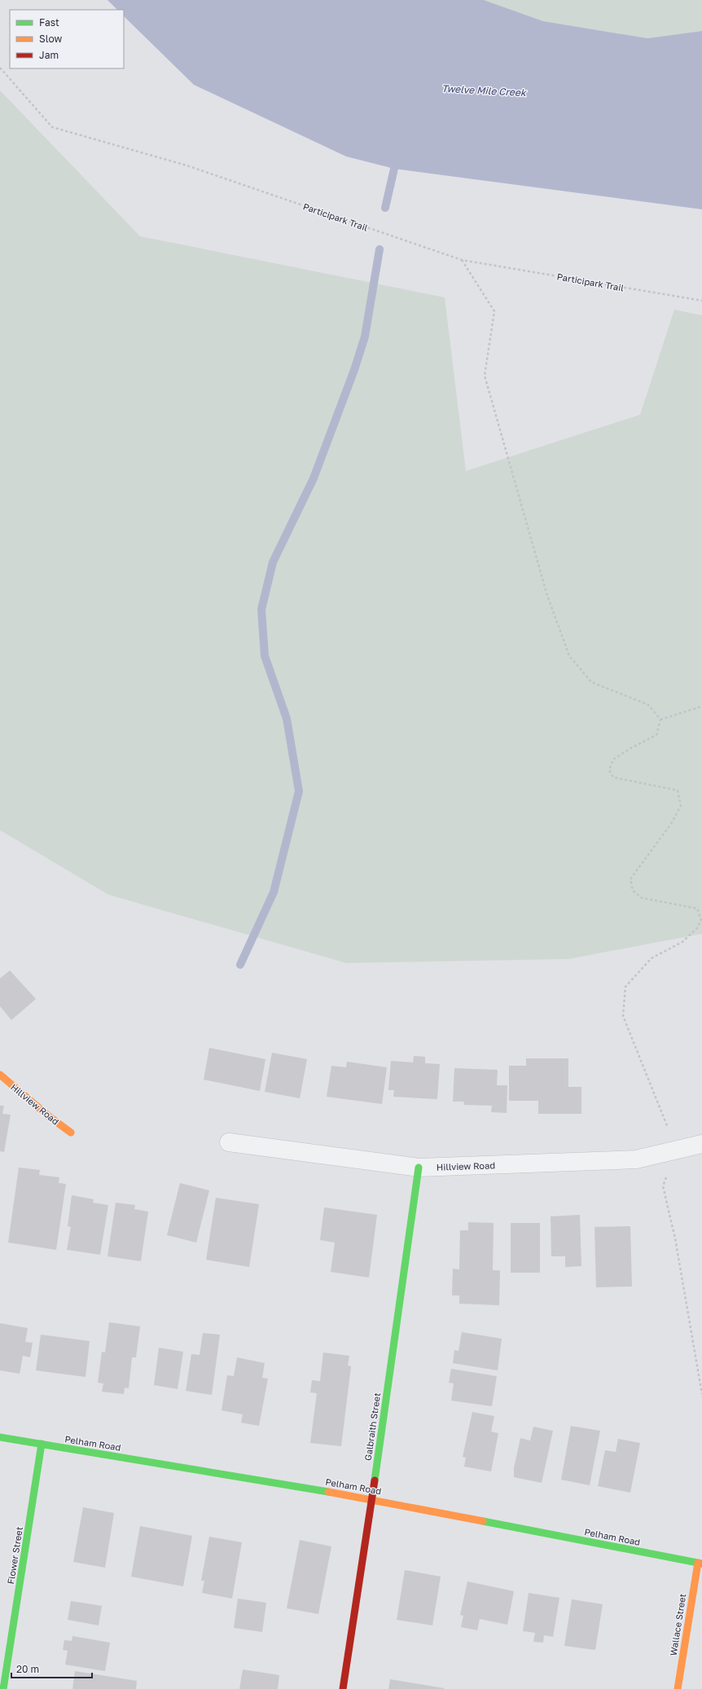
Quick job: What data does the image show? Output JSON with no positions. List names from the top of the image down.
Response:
{
  "streets": {
    "street": [
      "Hillview Road",
      "Galbraith Street",
      "Pelham Road",
      "Flower Street",
      "Wallace Street"
    ],
    "path": ["Participark Trail"]
  },
  "crossings": [
    ["Hillview Road", "Galbraith Street"],
    ["Galbraith Street", "Pelham Road"],
    ["Pelham Road", "Flower Street"],
    ["Pelham Road", "Wallace Street"]
  ],
  "water": ["Twelve Mile Creek"],
  "legend": ["Fast", "Slow", "Jam"],
  "scale_bar": "20 m"
}
